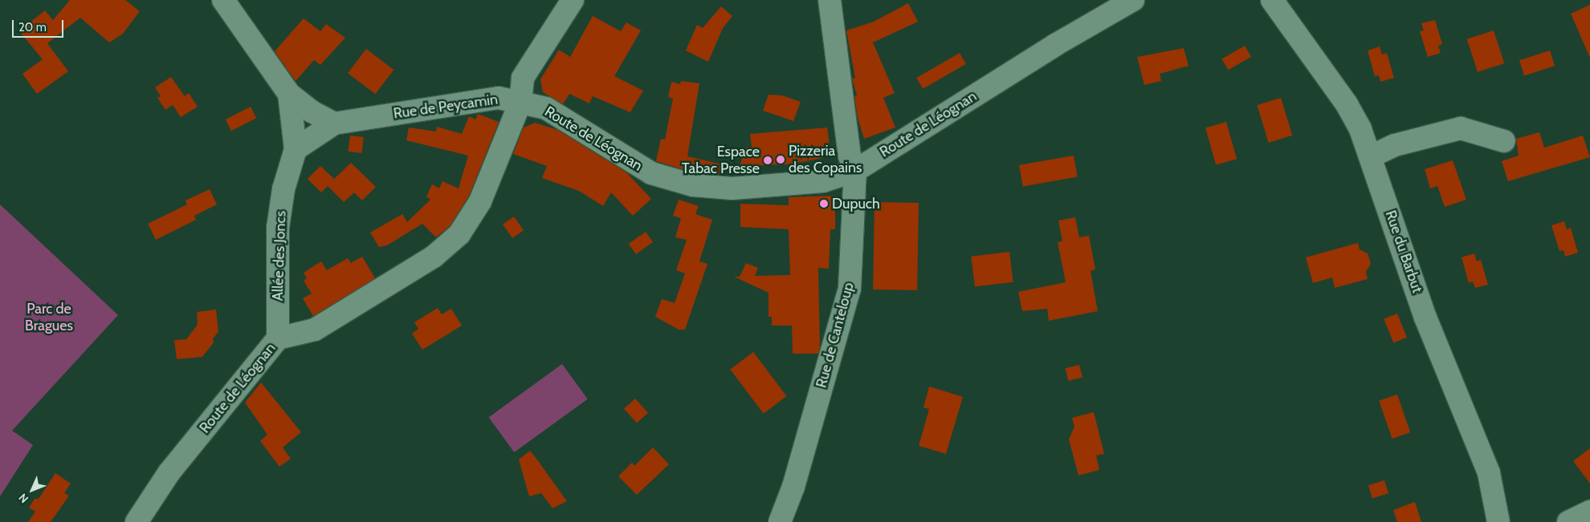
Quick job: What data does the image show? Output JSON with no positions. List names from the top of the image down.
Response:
{
  "streets": {
    "street": [
      "Rue de Peycamin",
      "Route de Léognan",
      "Rue du Barbut",
      "Allée des Joncs",
      "Rue de Canteloup"
    ]
  },
  "crossings": [
    ["Rue de Peycamin", "Route de Léognan"],
    ["Route de Léognan", "Allée des Joncs"],
    ["Route de Léognan", "Rue de Canteloup"]
  ],
  "parks": ["Parc de Bragues"],
  "places": ["Pizzeria des Copains", "Espace Tabac Presse", "Dupuch"],
  "scale_bar": "20 m",
  "north": "bottom left"
}
